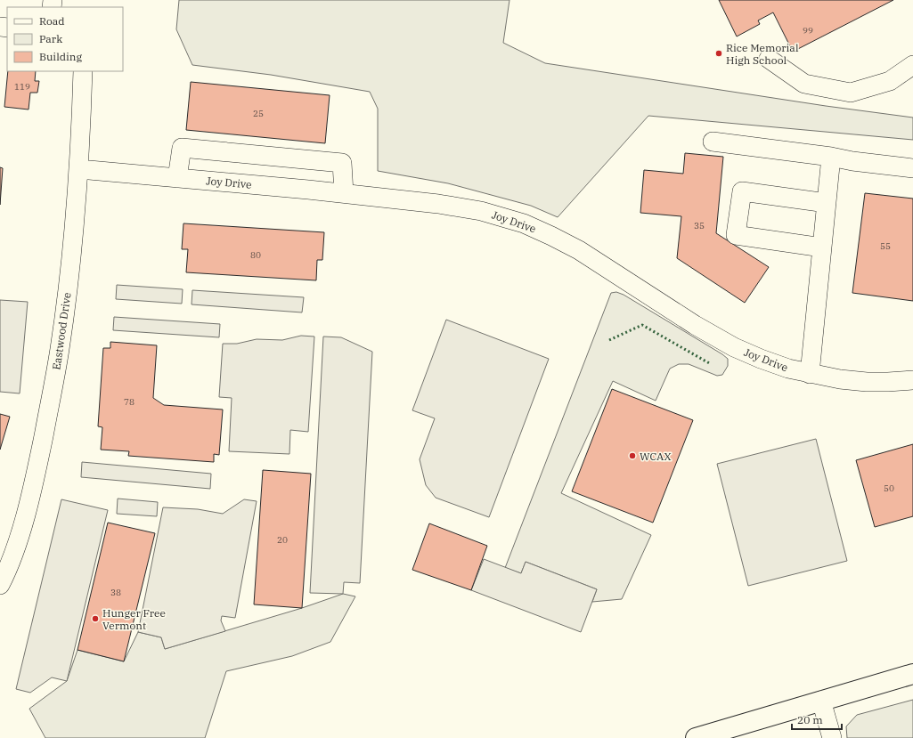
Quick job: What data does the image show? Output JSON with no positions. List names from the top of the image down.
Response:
{
  "streets": {
    "street": ["Joy Drive", "Eastwood Drive"]
  },
  "crossings": [
    ["Joy Drive", "Eastwood Drive"]
  ],
  "places": ["Rice Memorial High School", "WCAX", "Hunger Free Vermont"],
  "house_numbers": [
    "99",
    "119",
    "25",
    "35",
    "55",
    "80",
    "78",
    "50",
    "20",
    "38"
  ],
  "legend": ["Road", "Park", "Building"],
  "scale_bar": "20 m"
}
